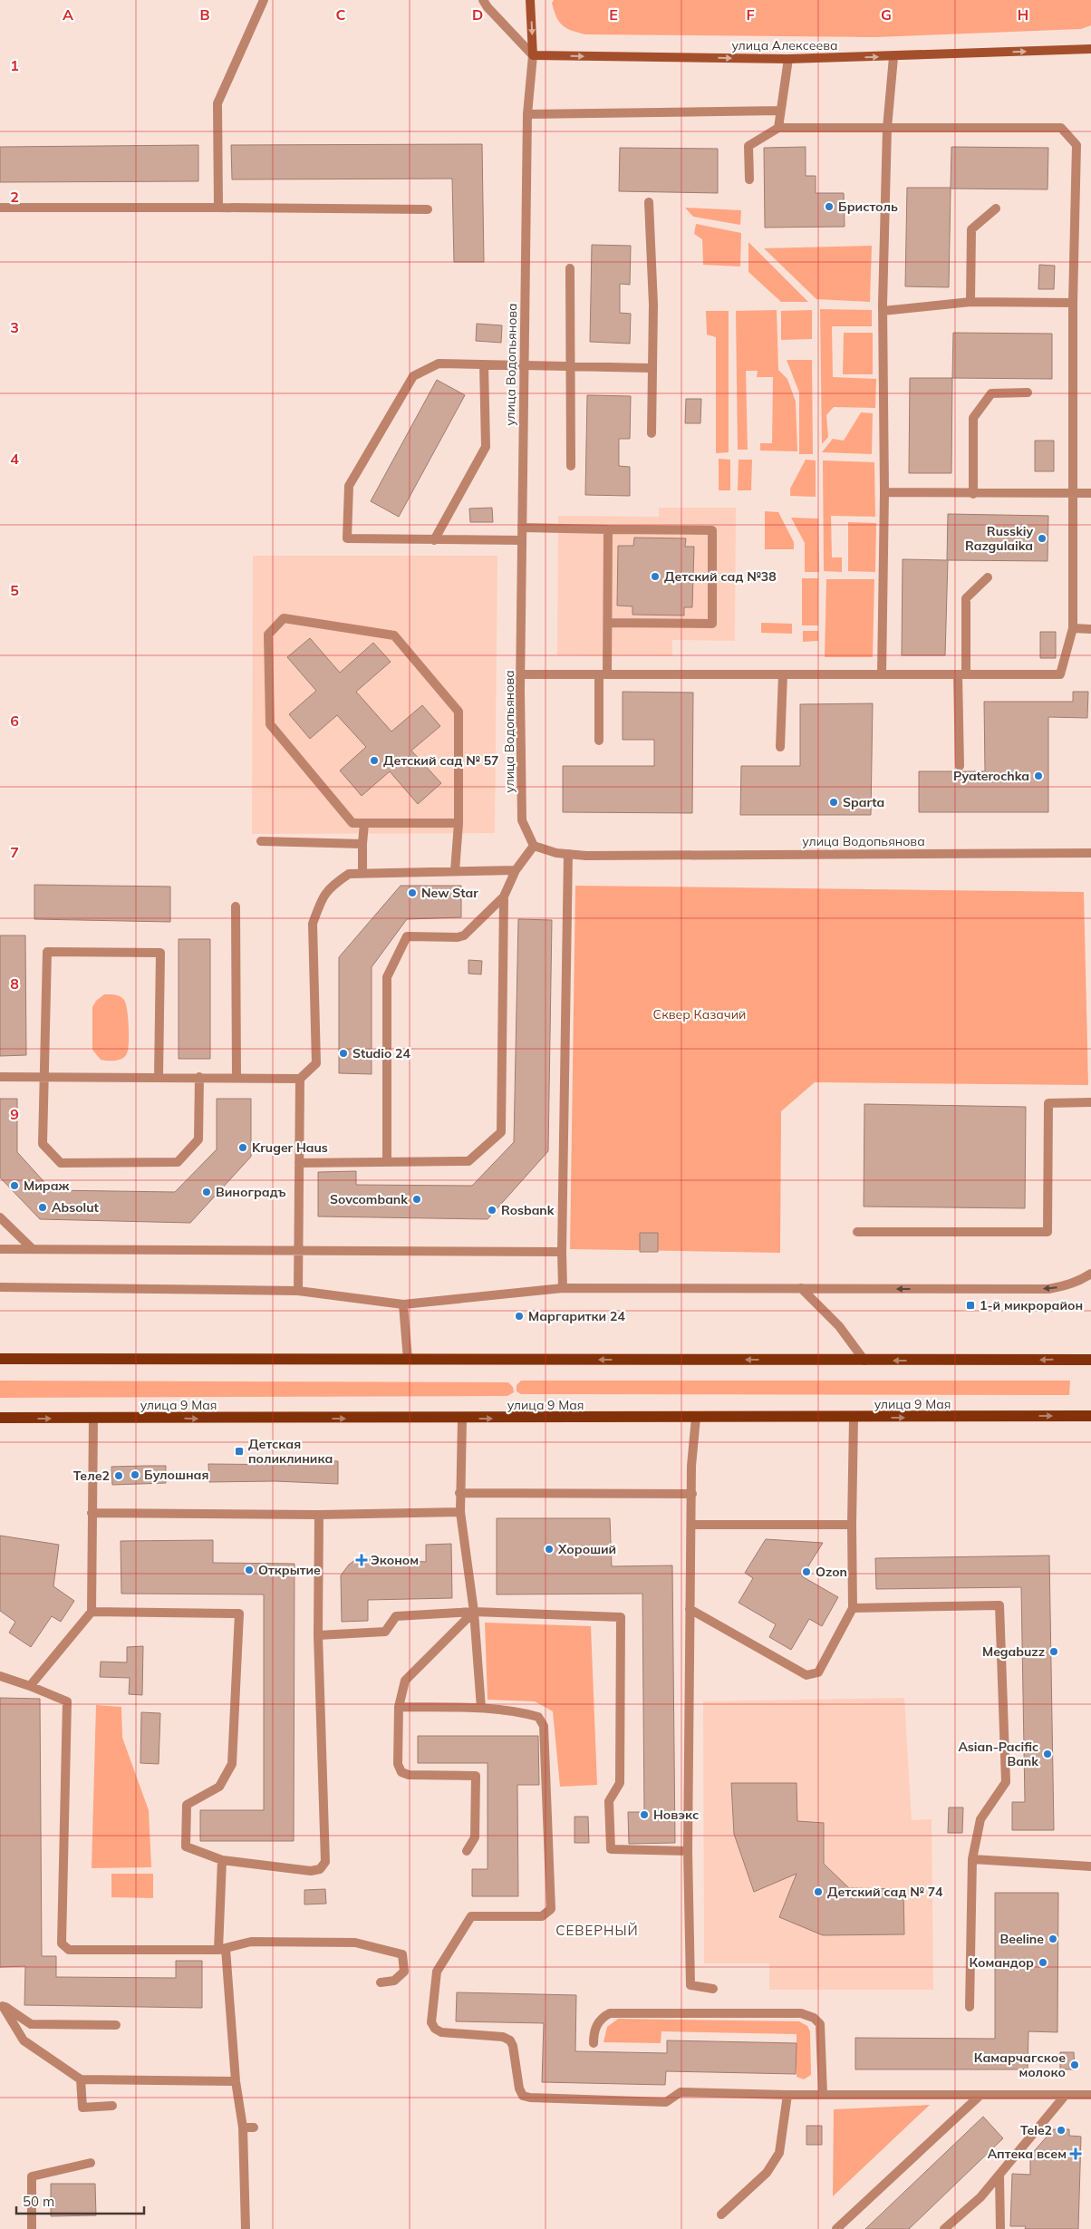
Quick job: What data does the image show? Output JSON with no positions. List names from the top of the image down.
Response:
{
  "streets": {
    "main road": ["улица 9 Мая"],
    "street": ["улица Алексеева", "улица Водопьянова"]
  },
  "crossings": [
    ["улица Алексеева", "улица Водопьянова"]
  ],
  "districts": ["СЕВЕРНЫЙ"],
  "parks": ["Сквер Казачий"],
  "places": {
    "other": [
      "Бристоль",
      "Russkiy Razgulaika",
      "Детский сад №38",
      "Детский сад № 57",
      "Pyaterochka",
      "Sparta",
      "New Star",
      "Studio 24",
      "Kruger Haus",
      "Мираж",
      "Виноградъ",
      "Sovcombank",
      "Absolut",
      "Rosbank",
      "Маргаритки 24",
      "Булошная",
      "Теле2",
      "Хороший",
      "Открытие",
      "Ozon",
      "Megabuzz",
      "Asian-Pacific Bank",
      "Новэкс",
      "Детский сад № 74",
      "Beeline",
      "Командор",
      "Камарчагское молоко",
      "Tele2"
    ],
    "transit": ["1-й микрорайон", "Детская поликлиника"],
    "health": ["Эконом", "Аптека всем"]
  },
  "scale_bar": "50 m",
  "grid": {
    "columns": [
      "A",
      "B",
      "C",
      "D",
      "E",
      "F",
      "G",
      "H"
    ],
    "rows": [
      "1",
      "2",
      "3",
      "4",
      "5",
      "6",
      "7",
      "8",
      "9"
    ]
  }
}
